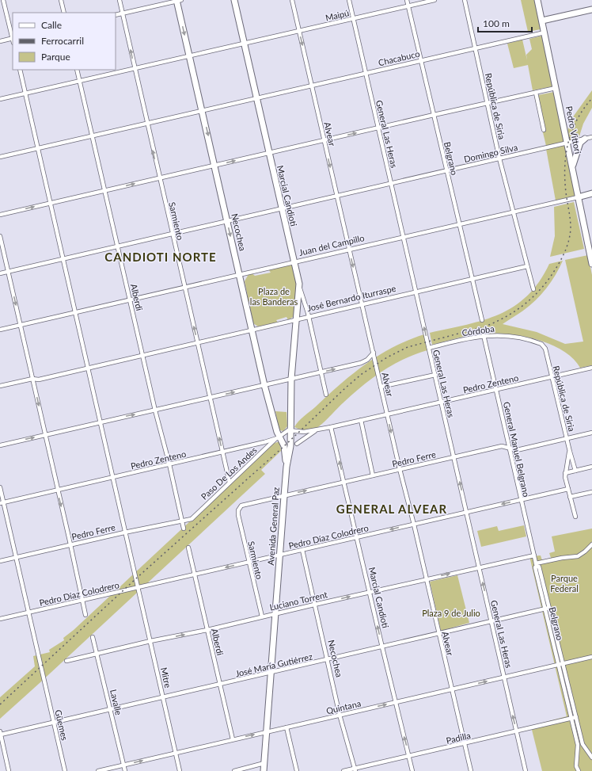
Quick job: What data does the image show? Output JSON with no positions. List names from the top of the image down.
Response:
{
  "streets": {
    "main road": [
      "Pedro Vittori",
      "Marcial Candioti",
      "Necochea",
      "Juan del Campillo",
      "Avenida General Paz"
    ],
    "street": [
      "Maipú",
      "Chacabuco",
      "República de Siria",
      "Alvear",
      "General Las Heras",
      "Domingo Silva",
      "Belgrano",
      "Sarmiento",
      "Alberdi",
      "José Bernardo Iturraspe",
      "Córdoba",
      "Pedro Zenteno",
      "General Manuel Belgrano",
      "Pedro Ferre",
      "Paso De Los Andes",
      "Pedro Díaz Colodrero",
      "Luciano Torrent",
      "José María Gutiérrez",
      "Mitre",
      "Lavalle",
      "Quintana",
      "Güemes",
      "Padilla"
    ]
  },
  "crossings": [
    ["Maipú", "Alvear"],
    ["Maipú", "General Las Heras"],
    ["Maipú", "Belgrano"],
    ["Maipú", "Marcial Candioti"],
    ["Maipú", "Sarmiento"],
    ["Maipú", "Necochea"],
    ["Maipú", "Alberdi"],
    ["Maipú", "Mitre"],
    ["Chacabuco", "República de Siria"],
    ["Chacabuco", "Pedro Vittori"],
    ["Chacabuco", "Alvear"],
    ["Chacabuco", "General Las Heras"],
    ["Chacabuco", "Belgrano"],
    ["Chacabuco", "Marcial Candioti"],
    ["Chacabuco", "Sarmiento"],
    ["Chacabuco", "Necochea"],
    ["Chacabuco", "Alberdi"],
    ["Chacabuco", "Mitre"],
    ["República de Siria", "Domingo Silva"],
    ["República de Siria", "Juan del Campillo"],
    ["República de Siria", "José Bernardo Iturraspe"],
    ["República de Siria", "Córdoba"],
    ["República de Siria", "Pedro Zenteno"],
    ["República de Siria", "Pedro Ferre"],
    ["República de Siria", "Pedro Díaz Colodrero"],
    ["Pedro Vittori", "Domingo Silva"],
    ["Pedro Vittori", "Juan del Campillo"],
    ["Alvear", "Domingo Silva"],
    ["Alvear", "Juan del Campillo"],
    ["Alvear", "José Bernardo Iturraspe"],
    ["Alvear", "Pedro Zenteno"],
    ["Alvear", "Pedro Ferre"],
    ["Alvear", "Pedro Díaz Colodrero"],
    ["Alvear", "Luciano Torrent"],
    ["Alvear", "José María Gutiérrez"],
    ["Alvear", "Quintana"],
    ["Alvear", "Padilla"],
    ["General Las Heras", "Domingo Silva"],
    ["General Las Heras", "Juan del Campillo"],
    ["General Las Heras", "José Bernardo Iturraspe"],
    ["General Las Heras", "Córdoba"],
    ["General Las Heras", "Pedro Zenteno"],
    ["General Las Heras", "Pedro Ferre"],
    ["General Las Heras", "Pedro Díaz Colodrero"],
    ["General Las Heras", "Luciano Torrent"],
    ["General Las Heras", "José María Gutiérrez"],
    ["General Las Heras", "Quintana"],
    ["General Las Heras", "Padilla"],
    ["Domingo Silva", "Belgrano"],
    ["Domingo Silva", "Marcial Candioti"],
    ["Domingo Silva", "Sarmiento"],
    ["Domingo Silva", "Necochea"],
    ["Domingo Silva", "Alberdi"],
    ["Domingo Silva", "Mitre"],
    ["Belgrano", "Juan del Campillo"],
    ["Belgrano", "José Bernardo Iturraspe"],
    ["Belgrano", "General Manuel Belgrano"],
    ["Belgrano", "José María Gutiérrez"],
    ["Belgrano", "Quintana"],
    ["Belgrano", "Padilla"],
    ["Marcial Candioti", "Juan del Campillo"],
    ["Marcial Candioti", "José Bernardo Iturraspe"],
    ["Marcial Candioti", "Pedro Zenteno"],
    ["Marcial Candioti", "Pedro Ferre"],
    ["Marcial Candioti", "Avenida General Paz"],
    ["Marcial Candioti", "Pedro Díaz Colodrero"],
    ["Marcial Candioti", "Luciano Torrent"],
    ["Marcial Candioti", "José María Gutiérrez"],
    ["Marcial Candioti", "Quintana"],
    ["Marcial Candioti", "Padilla"],
    ["Sarmiento", "Juan del Campillo"],
    ["Sarmiento", "José Bernardo Iturraspe"],
    ["Sarmiento", "Pedro Zenteno"],
    ["Sarmiento", "Pedro Ferre"],
    ["Sarmiento", "Paso De Los Andes"],
    ["Sarmiento", "Pedro Díaz Colodrero"],
    ["Sarmiento", "Luciano Torrent"],
    ["Necochea", "Juan del Campillo"],
    ["Necochea", "José Bernardo Iturraspe"],
    ["Necochea", "Pedro Zenteno"],
    ["Necochea", "Paso De Los Andes"],
    ["Necochea", "Avenida General Paz"],
    ["Necochea", "Pedro Díaz Colodrero"],
    ["Necochea", "Luciano Torrent"],
    ["Necochea", "José María Gutiérrez"],
    ["Necochea", "Quintana"],
    ["Necochea", "Padilla"],
    ["Juan del Campillo", "Alberdi"],
    ["Juan del Campillo", "Mitre"],
    ["Alberdi", "José Bernardo Iturraspe"],
    ["Alberdi", "Pedro Zenteno"],
    ["Alberdi", "Pedro Ferre"],
    ["Alberdi", "Pedro Díaz Colodrero"],
    ["Alberdi", "Luciano Torrent"],
    ["Alberdi", "José María Gutiérrez"],
    ["Alberdi", "Quintana"],
    ["José Bernardo Iturraspe", "Avenida General Paz"],
    ["José Bernardo Iturraspe", "Mitre"],
    ["Córdoba", "General Manuel Belgrano"],
    ["Pedro Zenteno", "General Manuel Belgrano"],
    ["Pedro Zenteno", "Paso De Los Andes"],
    ["Pedro Zenteno", "Avenida General Paz"],
    ["Pedro Zenteno", "Mitre"],
    ["Pedro Zenteno", "Güemes"],
    ["General Manuel Belgrano", "Pedro Ferre"],
    ["General Manuel Belgrano", "Pedro Díaz Colodrero"],
    ["General Manuel Belgrano", "Luciano Torrent"],
    ["Pedro Ferre", "Paso De Los Andes"],
    ["Pedro Ferre", "Avenida General Paz"],
    ["Pedro Ferre", "Mitre"],
    ["Pedro Ferre", "Güemes"],
    ["Avenida General Paz", "Pedro Díaz Colodrero"],
    ["Avenida General Paz", "Luciano Torrent"],
    ["Avenida General Paz", "José María Gutiérrez"],
    ["Avenida General Paz", "Quintana"],
    ["Pedro Díaz Colodrero", "Mitre"],
    ["Pedro Díaz Colodrero", "Güemes"],
    ["Luciano Torrent", "Mitre"],
    ["Luciano Torrent", "Lavalle"],
    ["José María Gutiérrez", "Mitre"],
    ["José María Gutiérrez", "Lavalle"],
    ["José María Gutiérrez", "Güemes"],
    ["Mitre", "Quintana"],
    ["Lavalle", "Quintana"]
  ],
  "one_way": ["Sarmiento", "Quintana"],
  "districts": ["CANDIOTI NORTE", "GENERAL ALVEAR"],
  "parks": ["Plaza de las Banderas", "Parque Federal", "Plaza 9 de Julio"],
  "legend": ["Calle", "Ferrocarril", "Parque"],
  "scale_bar": "100 m"
}
